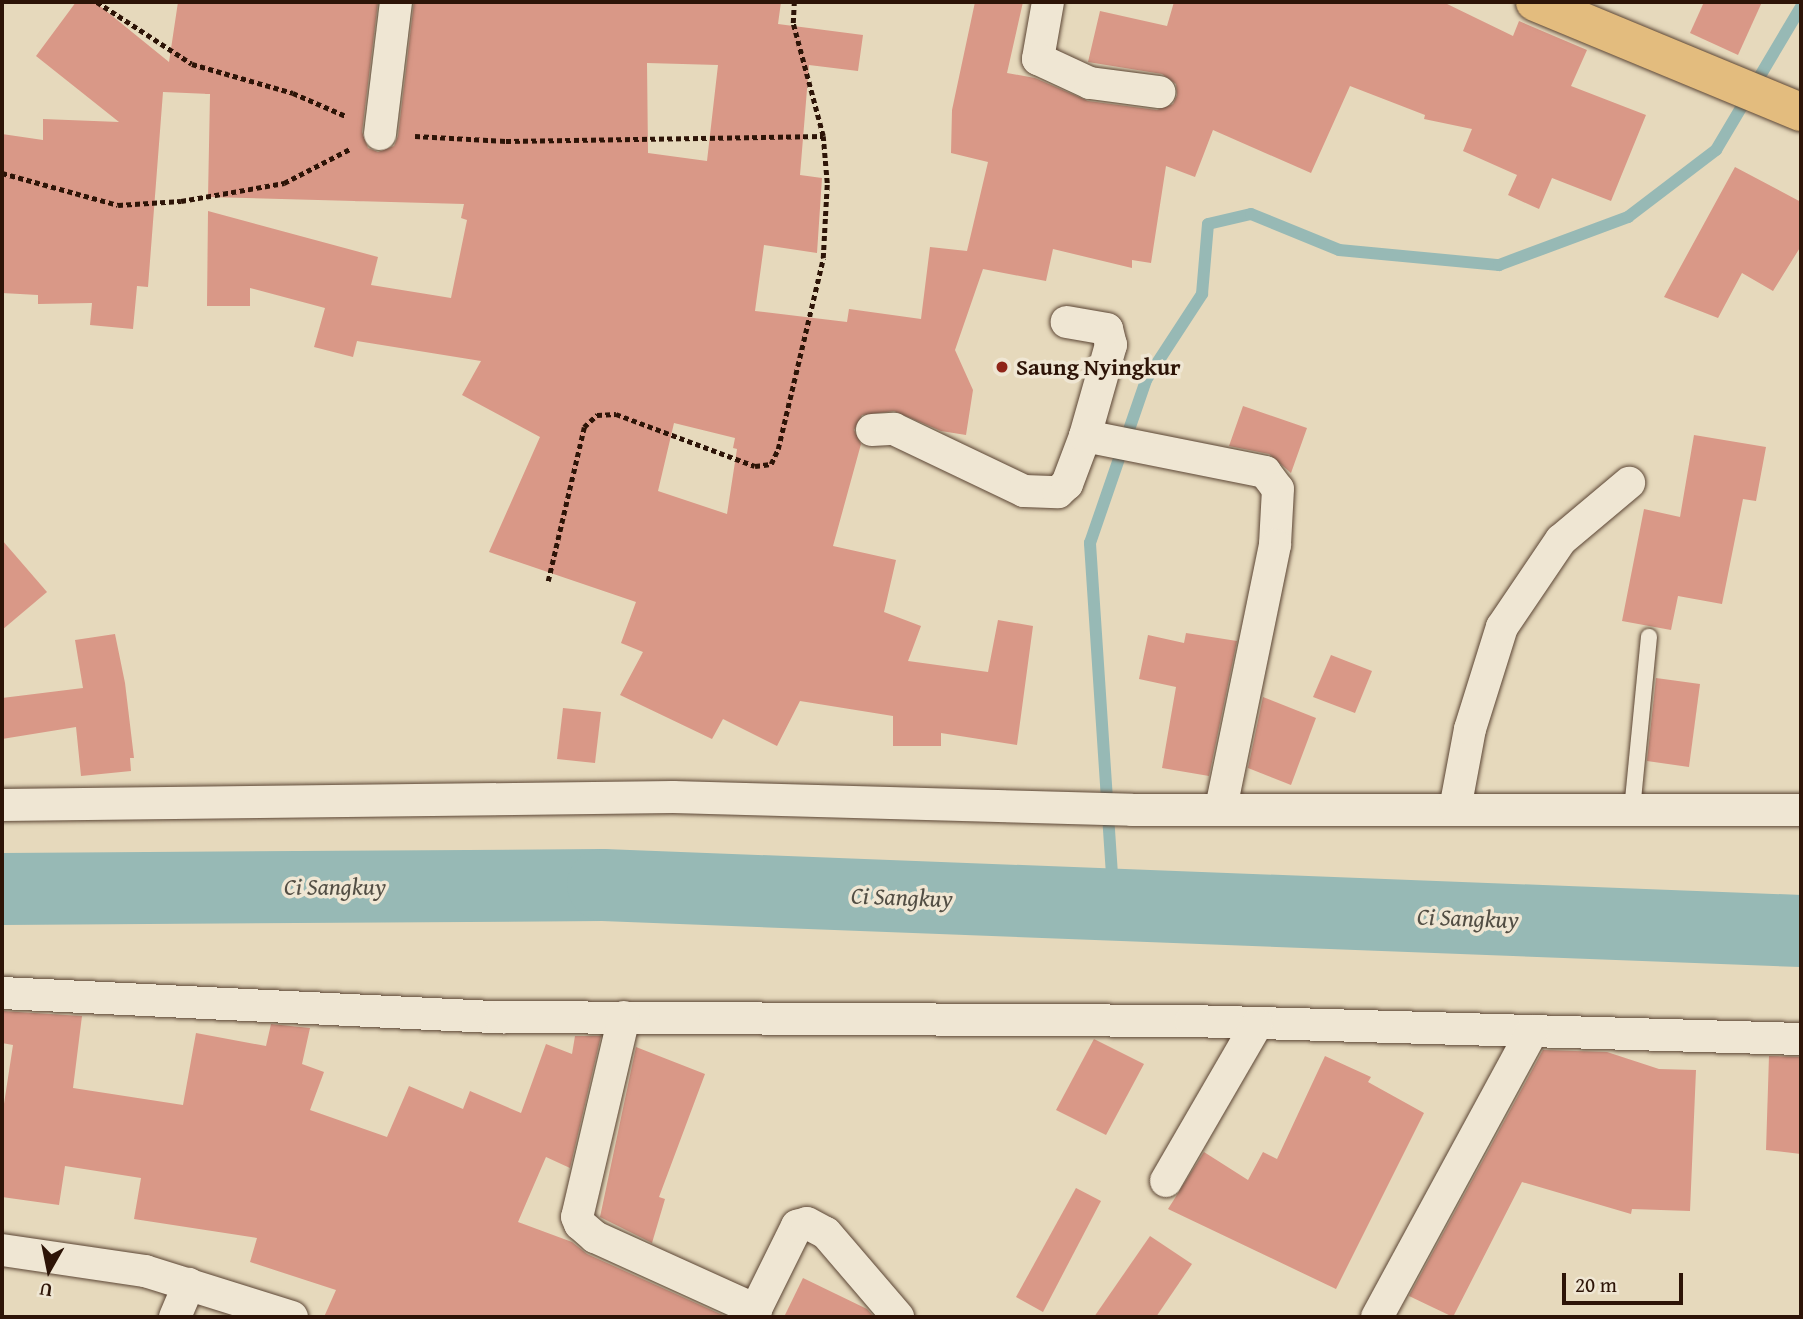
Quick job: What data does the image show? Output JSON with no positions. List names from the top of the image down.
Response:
{
  "water": ["Ci Sangkuy"],
  "places": ["Saung Nyingkur"],
  "scale_bar": "20 m",
  "north": "bottom"
}
